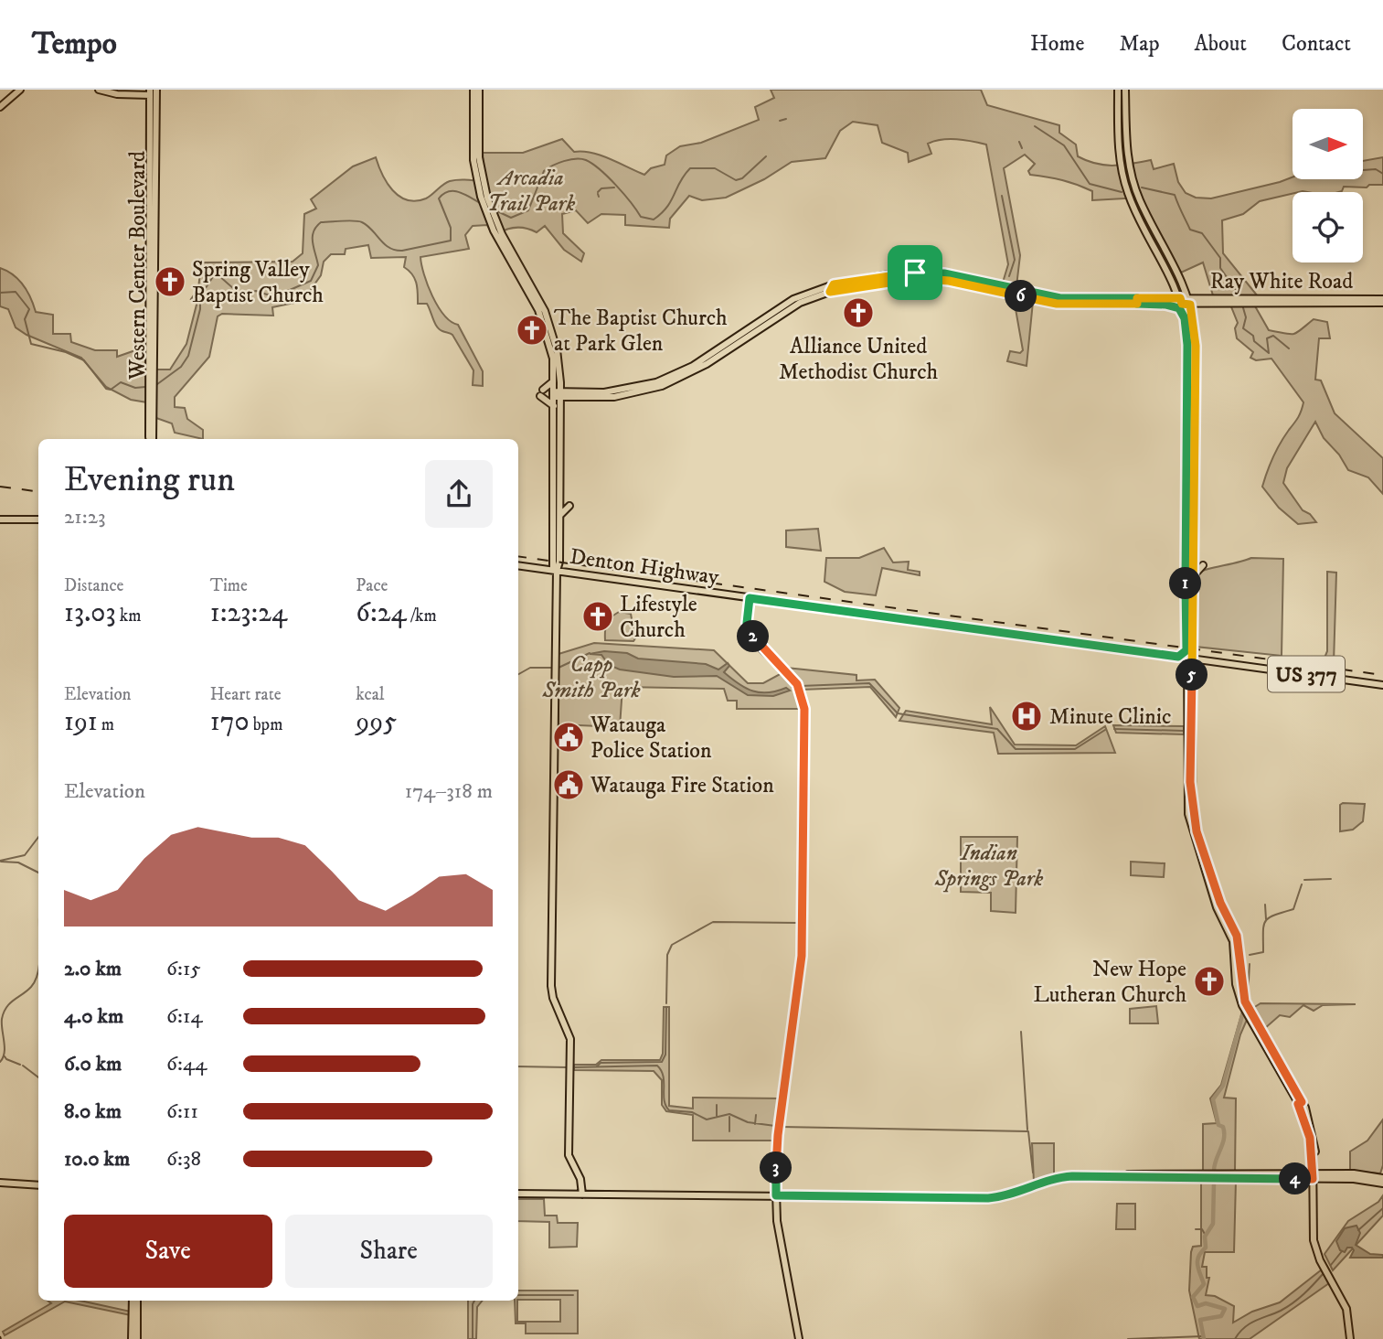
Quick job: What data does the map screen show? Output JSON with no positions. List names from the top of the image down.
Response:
{
  "streets": {
    "main road": [
      "Western Center Boulevard",
      "Ray White Road",
      "Denton Highway",
      "US 377"
    ]
  },
  "crossings": [
    ["Denton Highway", "US 377"]
  ],
  "parks": ["Arcadia Trail Park", "Capp Smith Park", "Indian Springs Park"],
  "places": {
    "church": [
      "Spring Valley Baptist Church",
      "Alliance United Methodist Church",
      "The Baptist Church at Park Glen",
      "Lifestyle Church",
      "New Hope Lutheran Church"
    ],
    "hospital": ["Minute Clinic"],
    "public building": ["Watauga Police Station", "Watauga Fire Station"]
  },
  "north": "right",
  "page": {
    "header": "Tempo",
    "nav": [
      "Home",
      "Map",
      "About",
      "Contact"
    ],
    "pins": [
      "6",
      "1",
      "2",
      "5",
      "3",
      "4"
    ],
    "heading": ["Evening run", "21:23"],
    "stats": [
      ["Distance", "13.03 km"],
      ["Time", "1:23:24"],
      ["Pace", "6:24 /km"],
      ["Elevation", "191 m"],
      ["Heart rate", "170 bpm"],
      ["kcal", "995"]
    ],
    "chart": ["Elevation", "174–318 m"],
    "list": [
      {
        "name": "2.0 km",
        "note": "6:15"
      },
      {
        "name": "4.0 km",
        "note": "6:14"
      },
      {
        "name": "6.0 km",
        "note": "6:44"
      },
      {
        "name": "8.0 km",
        "note": "6:11"
      },
      {
        "name": "10.0 km",
        "note": "6:38"
      }
    ],
    "buttons": ["Save", "Share"]
  }
}
